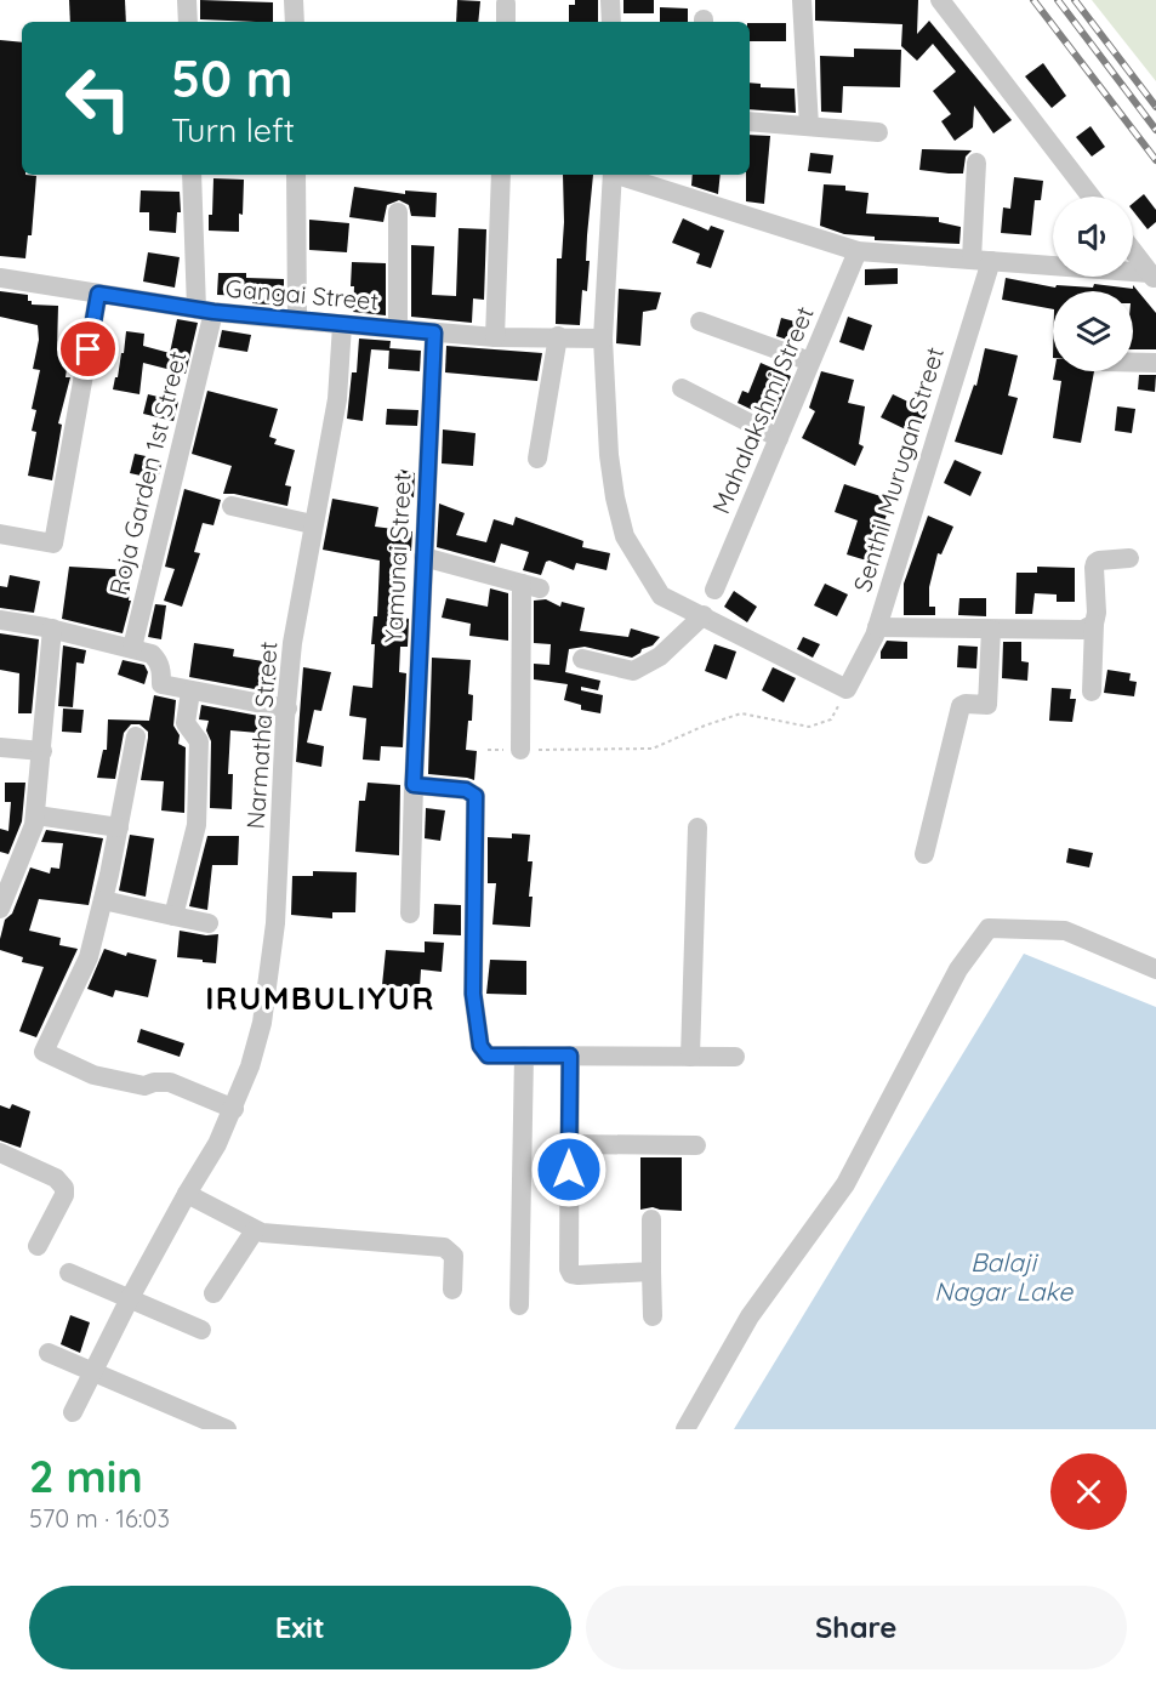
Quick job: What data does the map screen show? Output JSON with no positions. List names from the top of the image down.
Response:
{
  "streets": {
    "street": [
      "Gangai Street",
      "Mahalakshmi Street",
      "Senthil Murugan Street",
      "Roja Garden 1st Street",
      "Yamunai Street",
      "Narmatha Street"
    ]
  },
  "crossings": [
    ["Gangai Street", "Roja Garden 1st Street"],
    ["Gangai Street", "Yamunai Street"],
    ["Gangai Street", "Narmatha Street"]
  ],
  "districts": ["IRUMBULIYUR"],
  "water": ["Balaji Nagar Lake"],
  "page": {
    "turn": ["50 m", "Turn left"],
    "heading": ["2 min", "570 m · 16:03"],
    "buttons": ["Exit", "Share"]
  }
}
